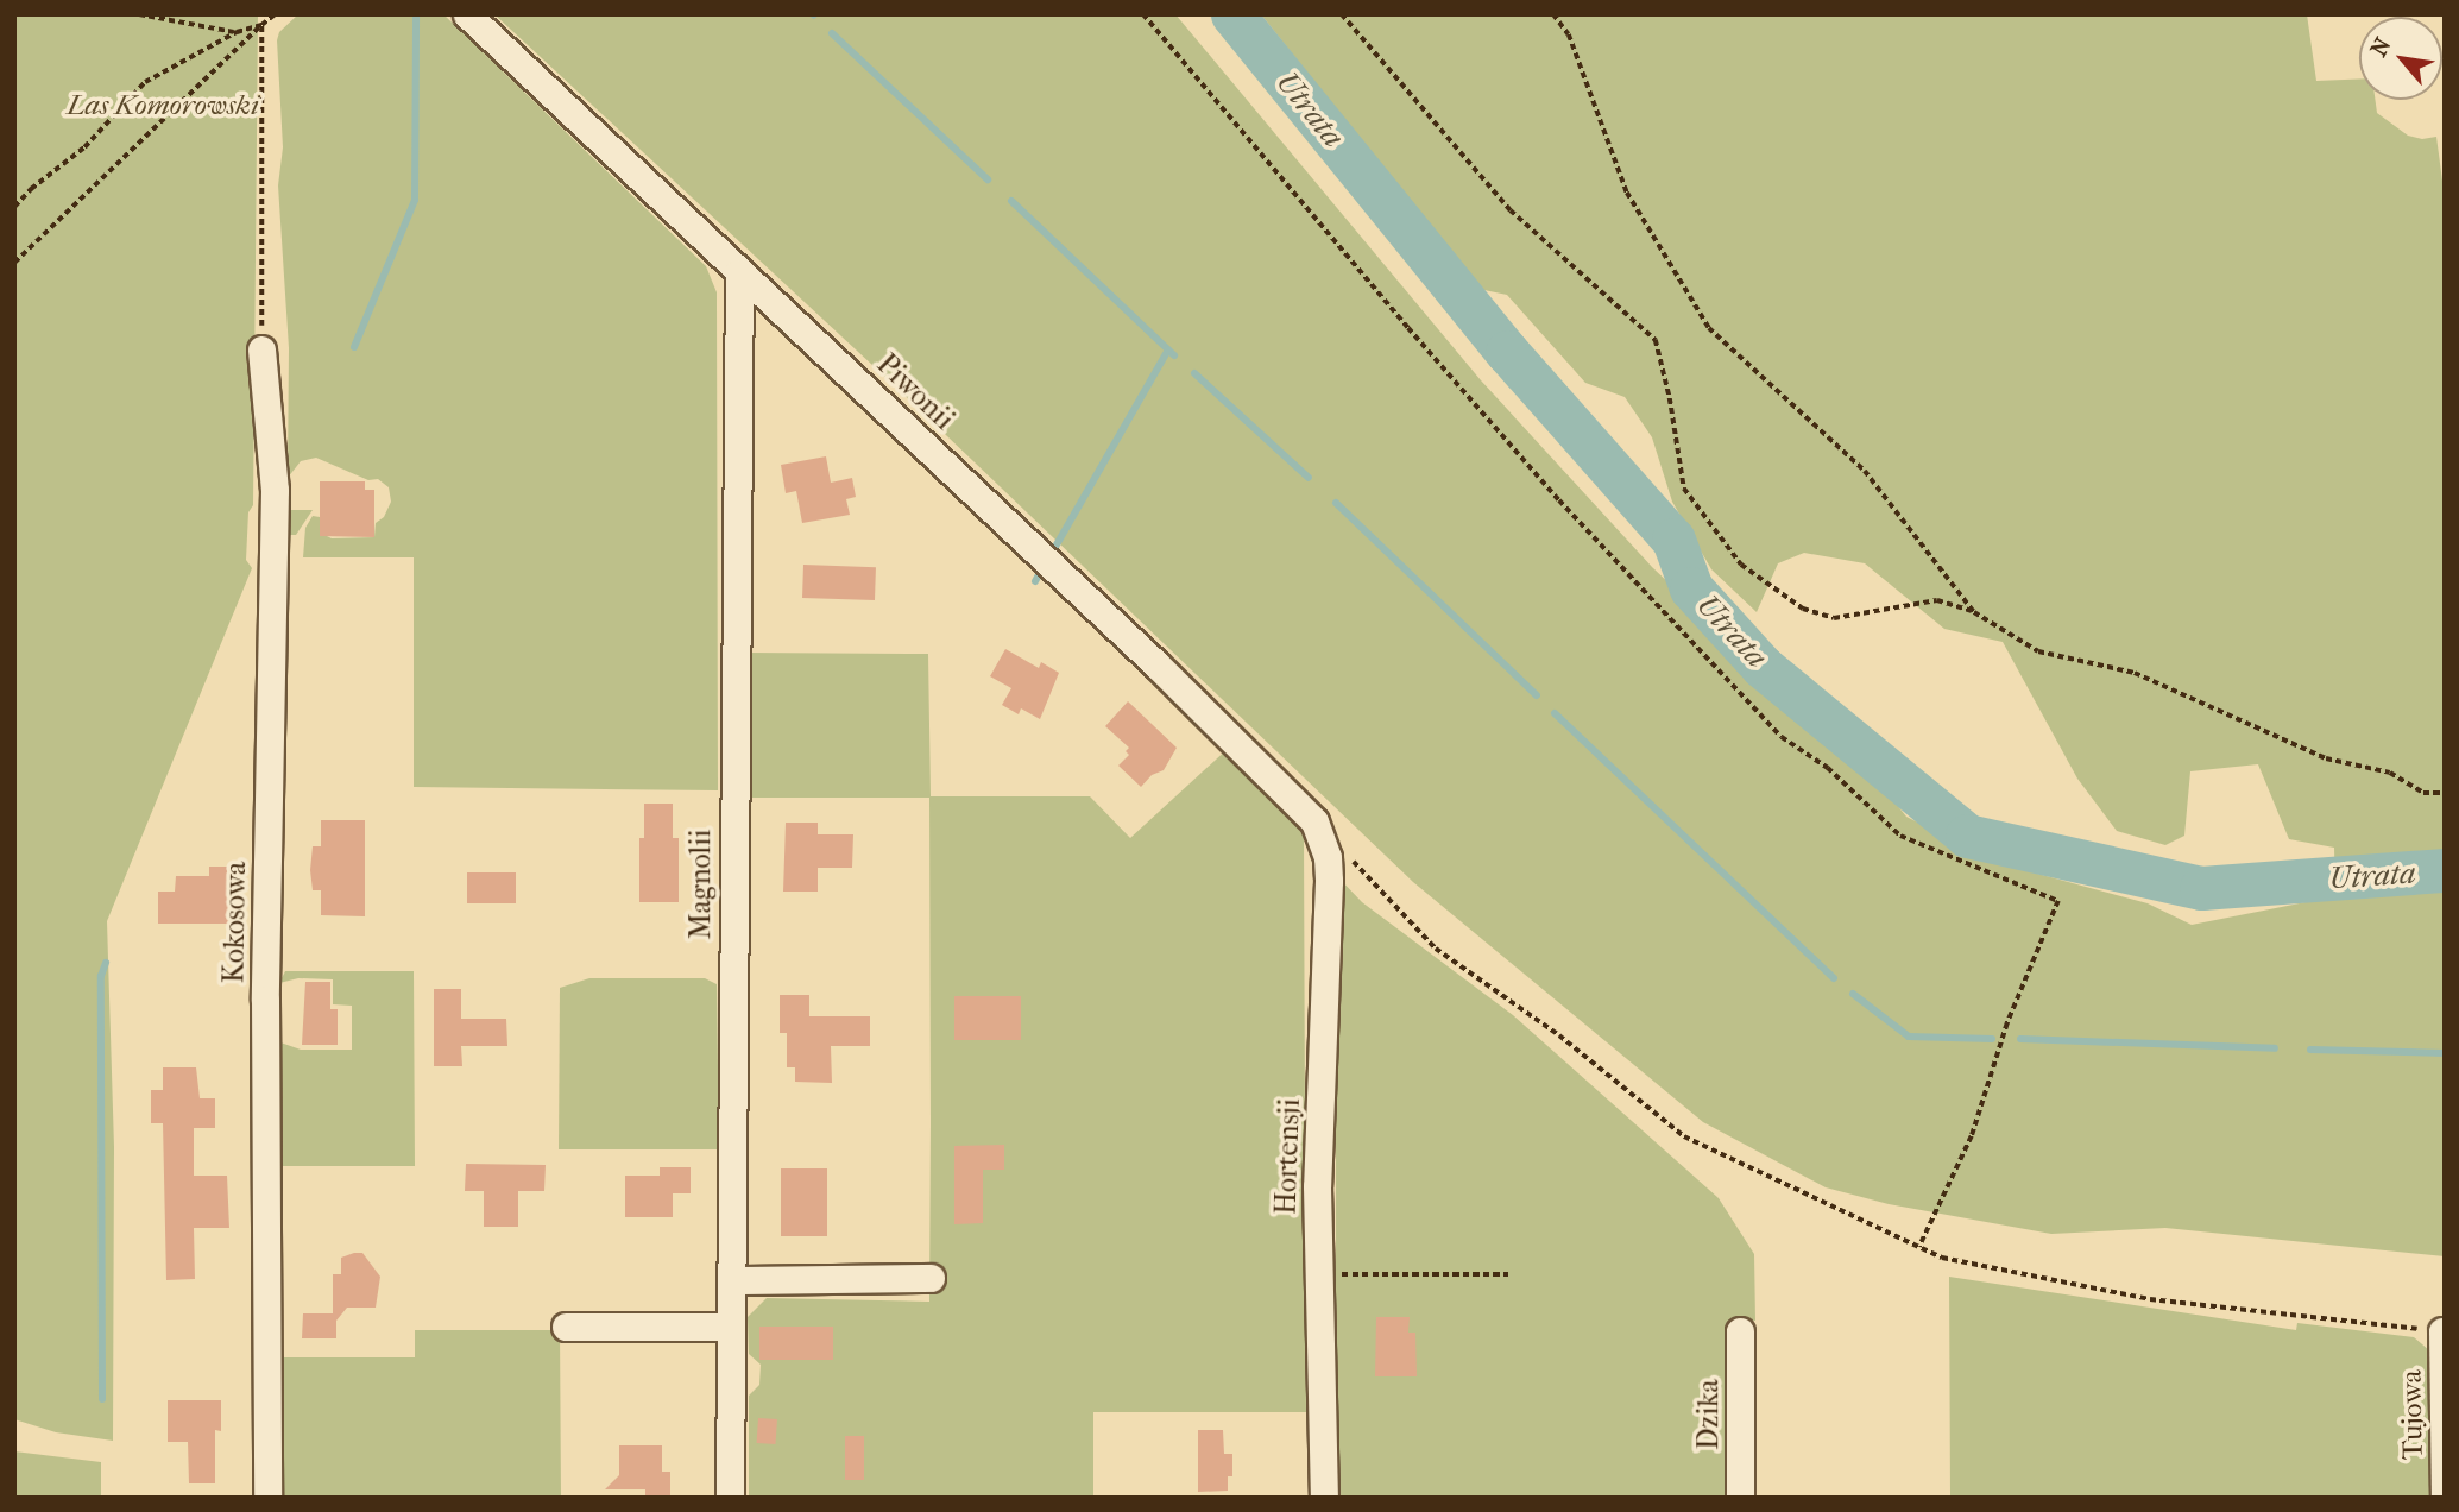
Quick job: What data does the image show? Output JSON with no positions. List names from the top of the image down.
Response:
{
  "streets": {
    "street": [
      "Piwonii",
      "Magnolii",
      "Kokosowa",
      "Hortensji",
      "Dzika",
      "Tujowa"
    ]
  },
  "crossings": [
    ["Piwonii", "Magnolii"],
    ["Piwonii", "Hortensji"]
  ],
  "water": ["Utrata"],
  "parks": ["Las Komorowski"],
  "north": "top left"
}
